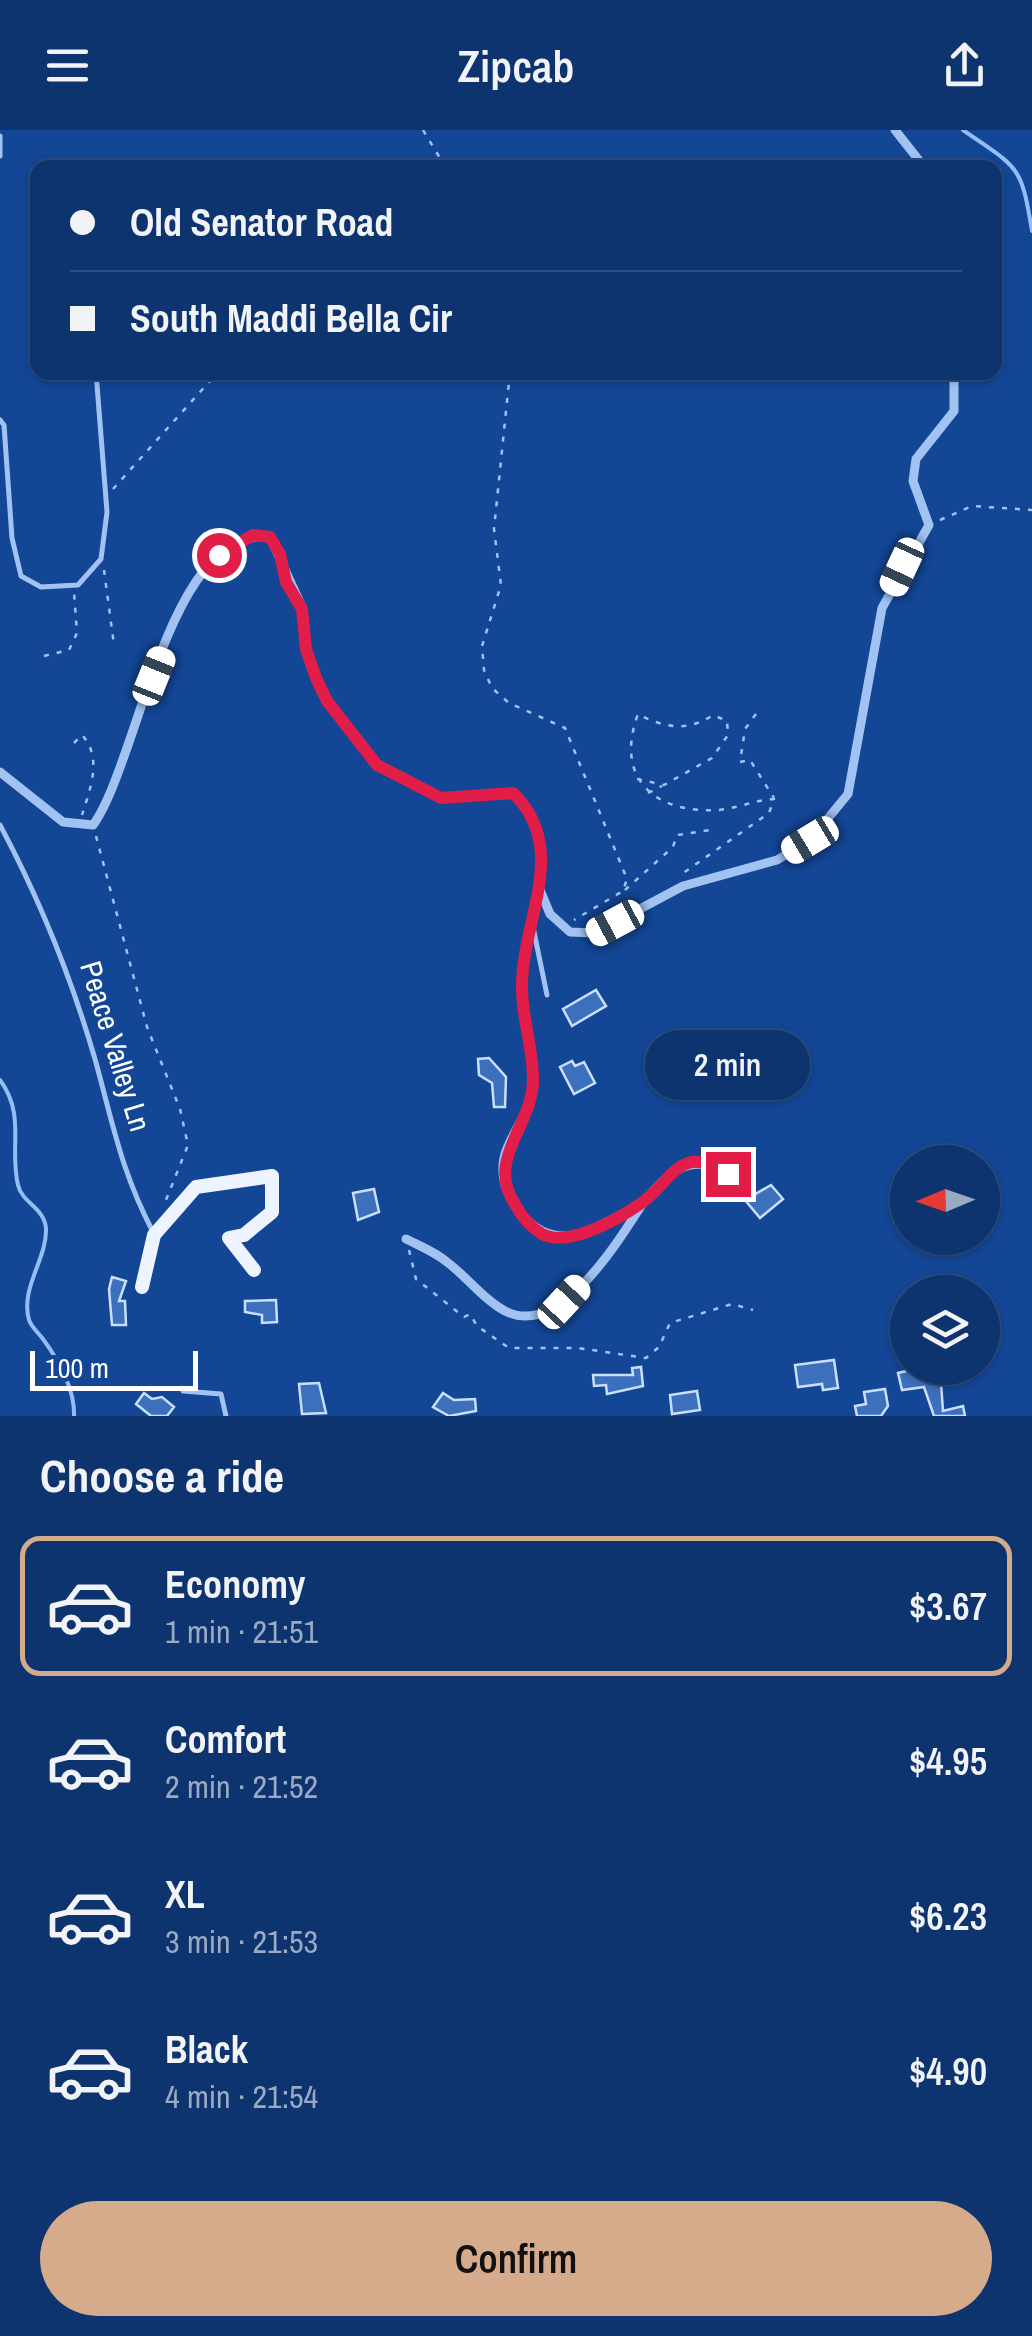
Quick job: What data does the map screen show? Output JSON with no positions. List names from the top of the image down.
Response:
{
  "streets": {
    "lane": ["Peace Valley Ln"]
  },
  "scale_bar": "100 m",
  "north": "left",
  "page": {
    "header": "Zipcab",
    "banner": ["Old Senator Road", "South Maddi Bella Cir"],
    "bubble": "2 min",
    "scale": "100 m",
    "heading": "Choose a ride",
    "list": [
      {
        "name": "Economy",
        "note": "1 min · 21:51",
        "value": "$3.67"
      },
      {
        "name": "Comfort",
        "note": "2 min · 21:52",
        "value": "$4.95"
      },
      {
        "name": "XL",
        "note": "3 min · 21:53",
        "value": "$6.23"
      },
      {
        "name": "Black",
        "note": "4 min · 21:54",
        "value": "$4.90"
      }
    ],
    "buttons": "Confirm"
  }
}
